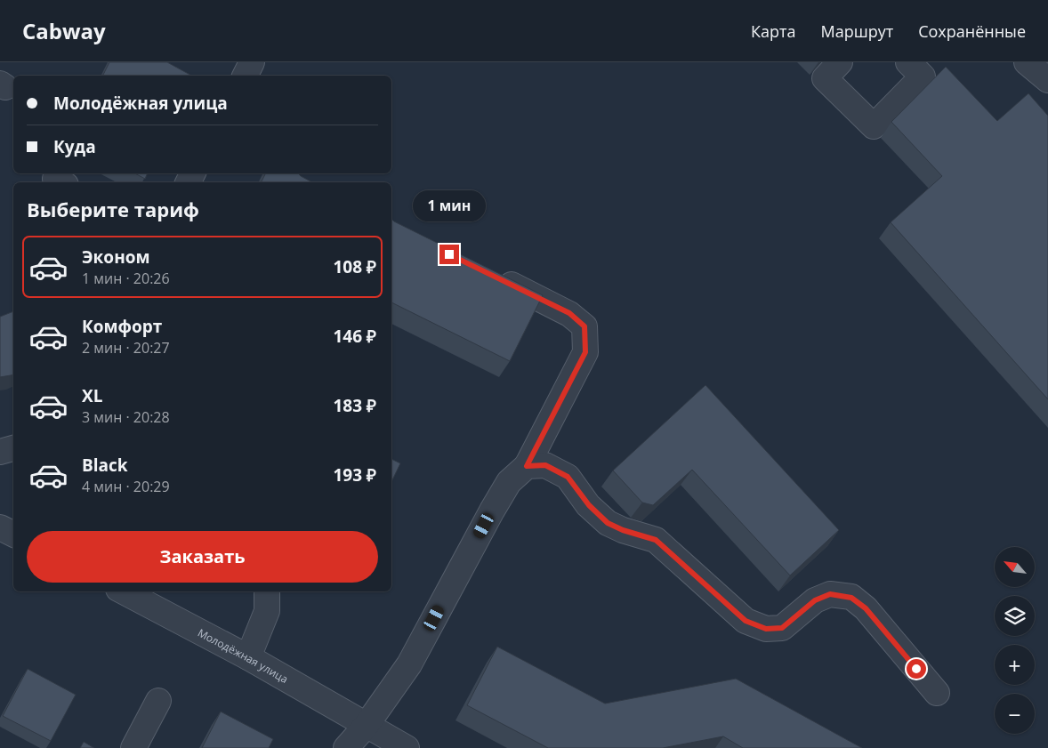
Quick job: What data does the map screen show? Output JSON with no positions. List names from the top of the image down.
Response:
{
  "streets": {
    "street": ["Молодёжная улица"]
  },
  "north": "top left",
  "page": {
    "header": "Cabway",
    "nav": ["Карта", "Маршрут", "Сохранённые"],
    "banner": ["Молодёжная улица", "Куда"],
    "heading": "Выберите тариф",
    "bubble": "1 мин",
    "list": [
      {
        "name": "Эконом",
        "note": "1 мин · 20:26",
        "value": "108 ₽"
      },
      {
        "name": "Комфорт",
        "note": "2 мин · 20:27",
        "value": "146 ₽"
      },
      {
        "name": "XL",
        "note": "3 мин · 20:28",
        "value": "183 ₽"
      },
      {
        "name": "Black",
        "note": "4 мин · 20:29",
        "value": "193 ₽"
      }
    ],
    "buttons": "Заказать",
    "map_buttons": ["+", "−"]
  }
}
